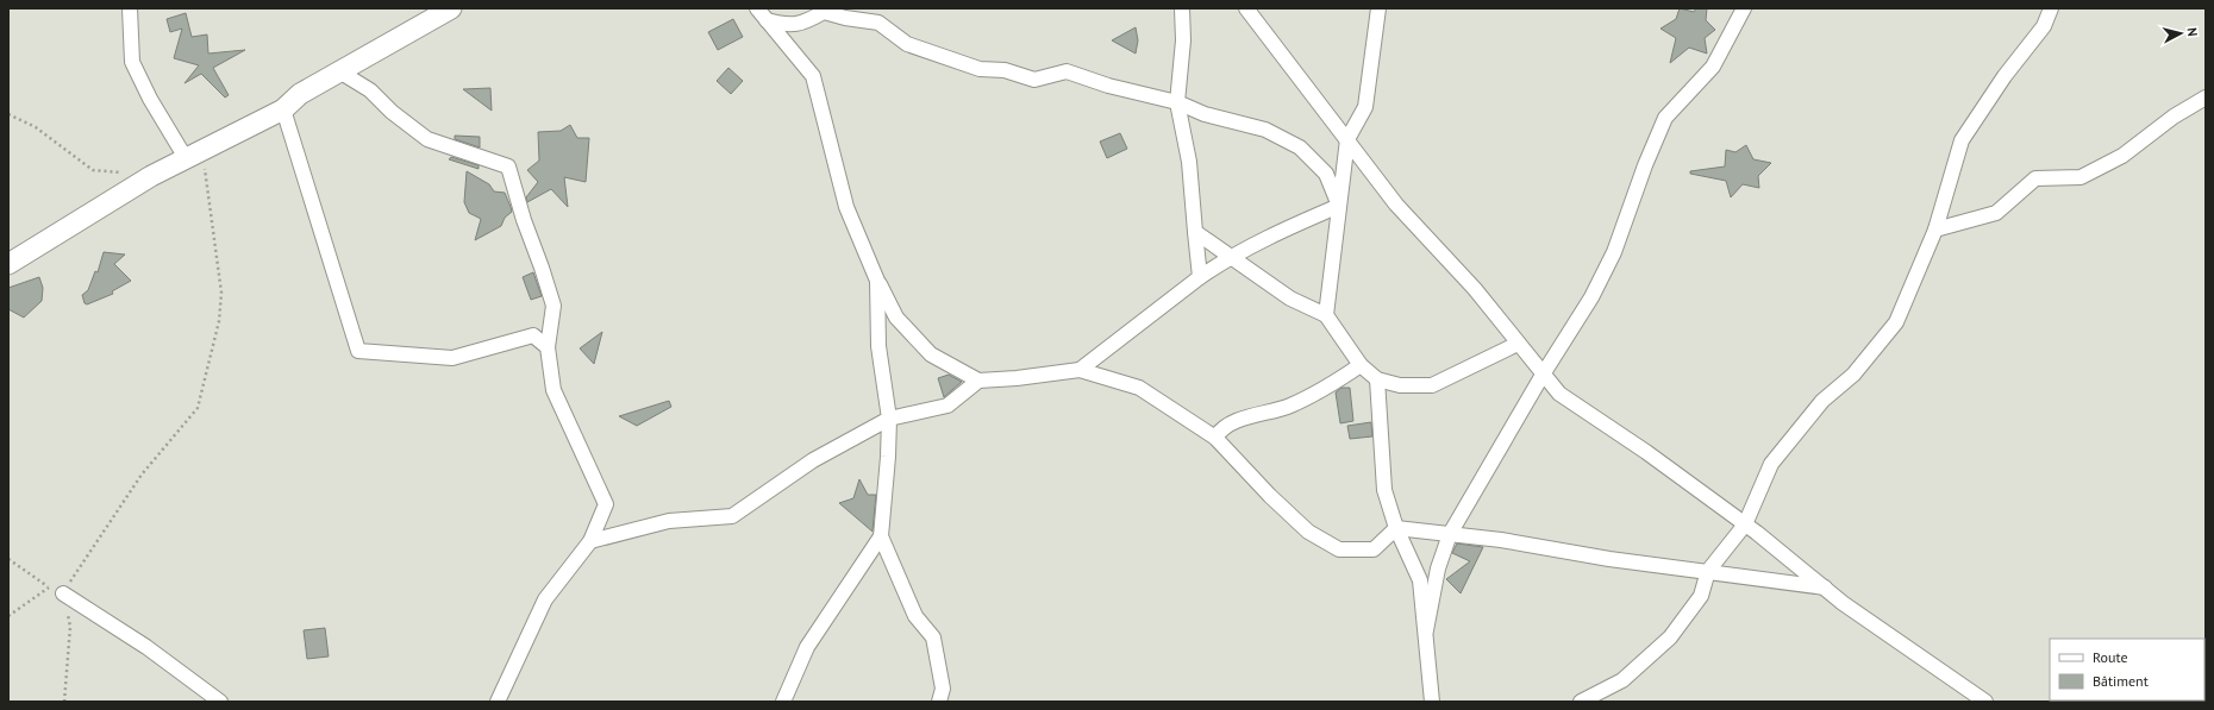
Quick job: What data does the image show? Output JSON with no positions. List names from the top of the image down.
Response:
{
  "legend": ["Route", "Bâtiment"],
  "north": "right"
}
